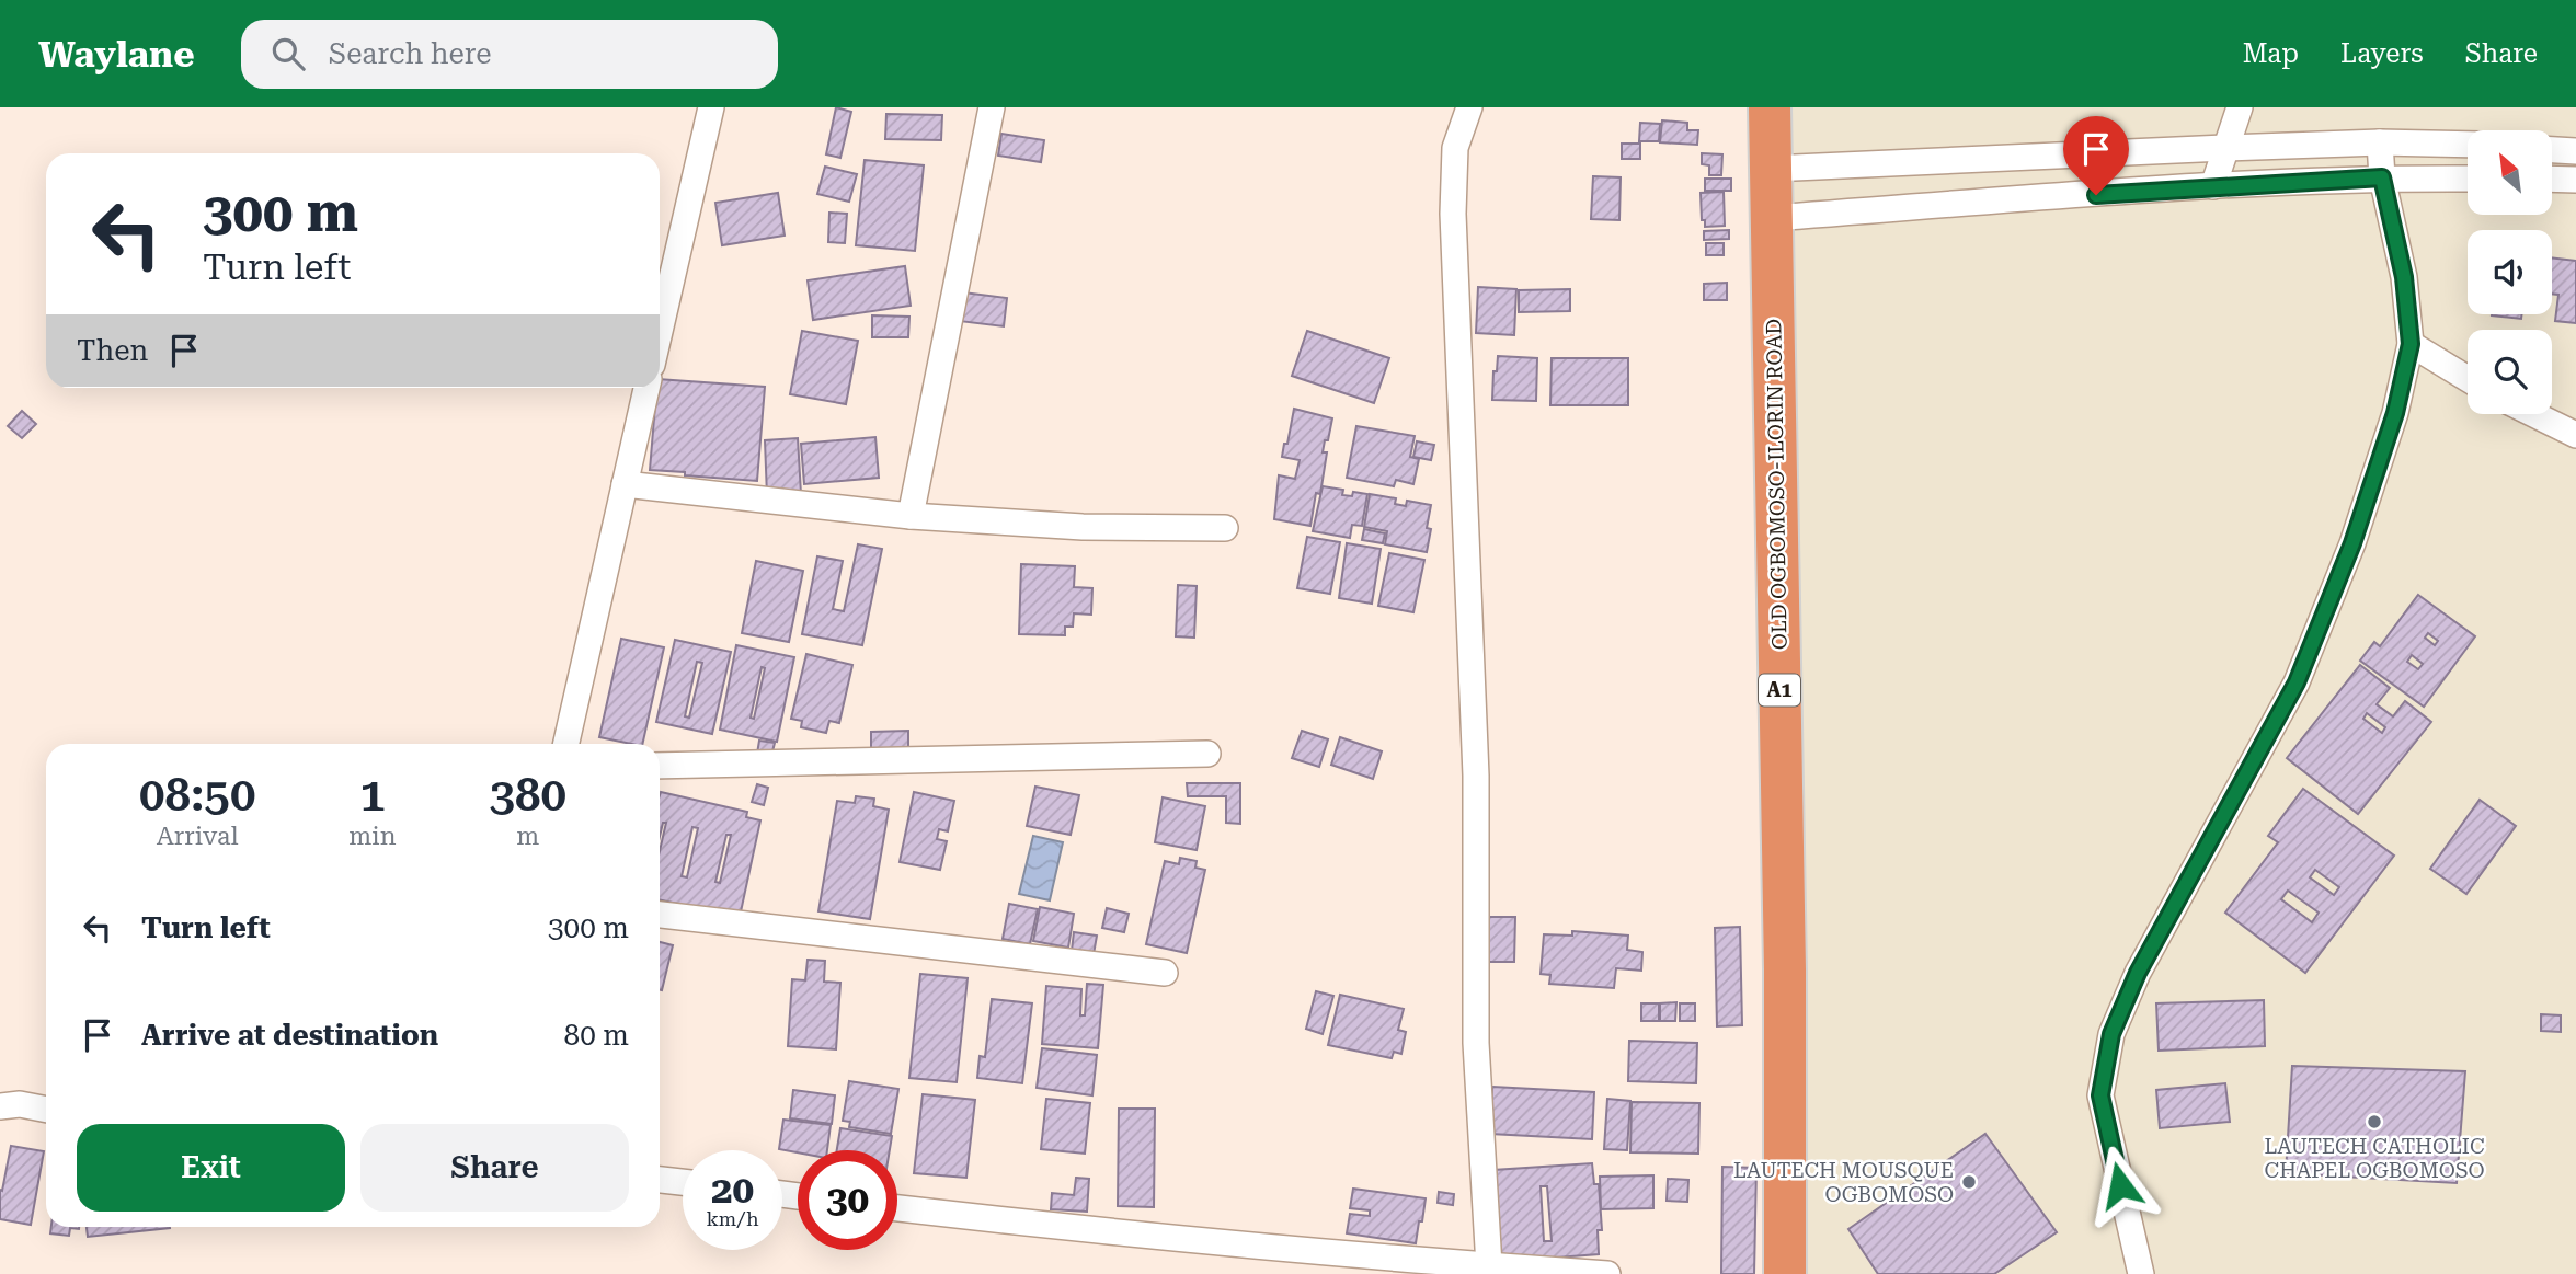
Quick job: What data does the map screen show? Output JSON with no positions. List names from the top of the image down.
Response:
{
  "streets": {
    "highway": ["OLD OGBOMOSO-ILORIN ROAD", "A1"]
  },
  "places": ["LAUTECH CATHOLIC CHAPEL OGBOMOSO", "LAUTECH MOUSQUE OGBOMOSO"],
  "north": "top left",
  "page": {
    "header": "Waylane",
    "search": "Search here",
    "nav": ["Map", "Layers", "Share"],
    "turn": ["300 m", "Turn left"],
    "then": "Then",
    "eta": [
      "08:50",
      "Arrival",
      "1",
      "min",
      "380",
      "m"
    ],
    "list": [
      {
        "name": "Turn left",
        "value": "300 m"
      },
      {
        "name": "Arrive at destination",
        "value": "80 m"
      }
    ],
    "buttons": ["Exit", "Share"],
    "speed": "20 km/h",
    "limit": "30"
  }
}
